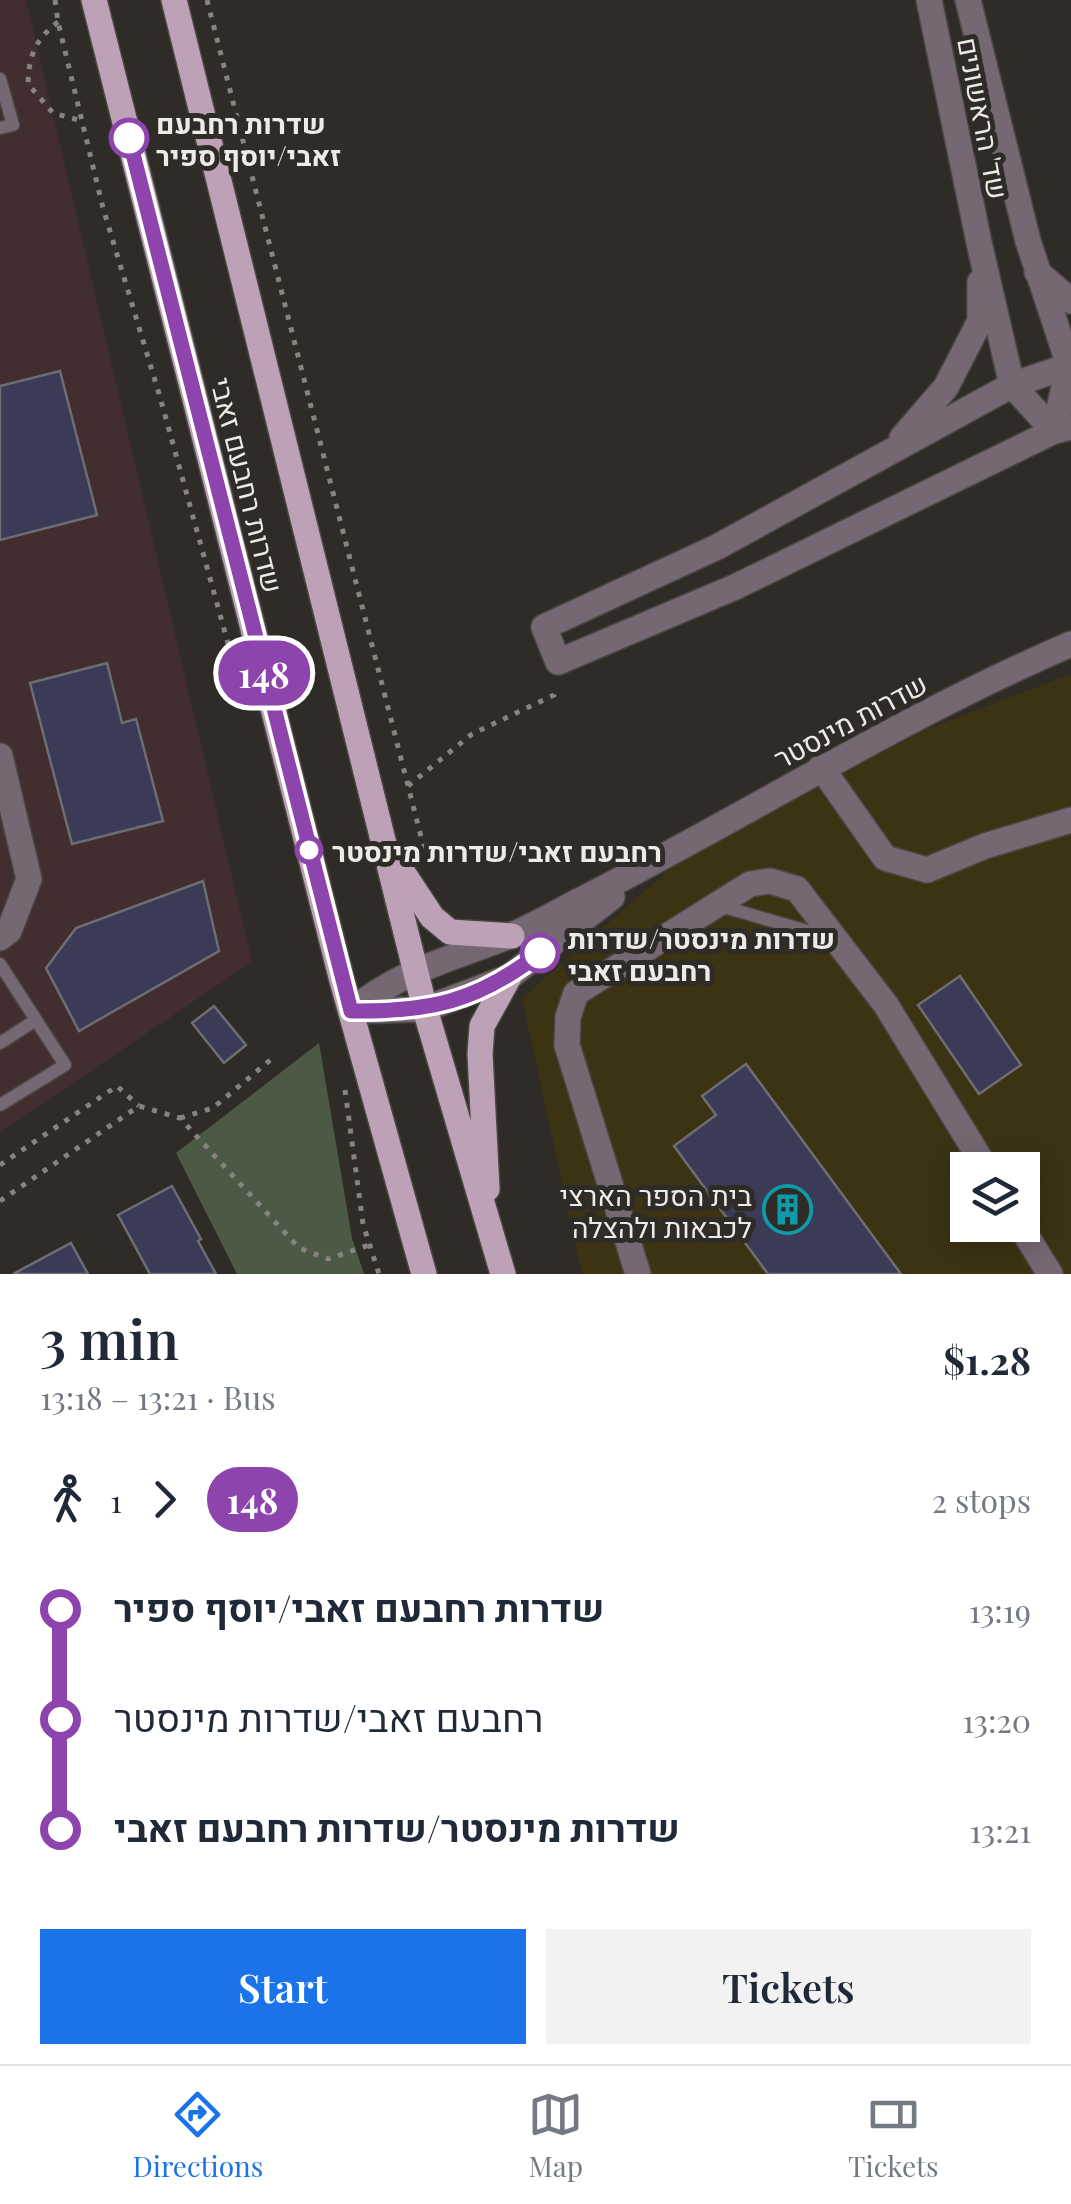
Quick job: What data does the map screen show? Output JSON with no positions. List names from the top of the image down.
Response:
{
  "streets": {
    "main road": ["שדרות רחבעם זאבי"],
    "street": ["שד' הראשונים", "שדרות מינסטר"]
  },
  "crossings": [
    ["שדרות רחבעם זאבי", "שדרות מינסטר"]
  ],
  "places": {
    "other": ["שדרות רחבעם זאבי/יוסף ספיר", "רחבעם זאבי/שדרות מינסטר", "שדרות מינסטר/שדרות רחבעם זאבי"],
    "building": ["בית הספר הארצי לכבאות ולהצלה"]
  },
  "lines": ["bus line 148"],
  "page": {
    "on_map": "148",
    "heading": ["3 min", "13:18 – 13:21 · Bus", "$1.28"],
    "legs": ["1", "148", "2 stops"],
    "list": [
      {
        "name": "שדרות רחבעם זאבי/יוסף ספיר",
        "value": "13:19"
      },
      {
        "name": "רחבעם זאבי/שדרות מינסטר",
        "value": "13:20"
      },
      {
        "name": "שדרות מינסטר/שדרות רחבעם זאבי",
        "value": "13:21"
      }
    ],
    "buttons": ["Start", "Tickets"],
    "tabs": ["Directions", "Map", "Tickets"]
  }
}
